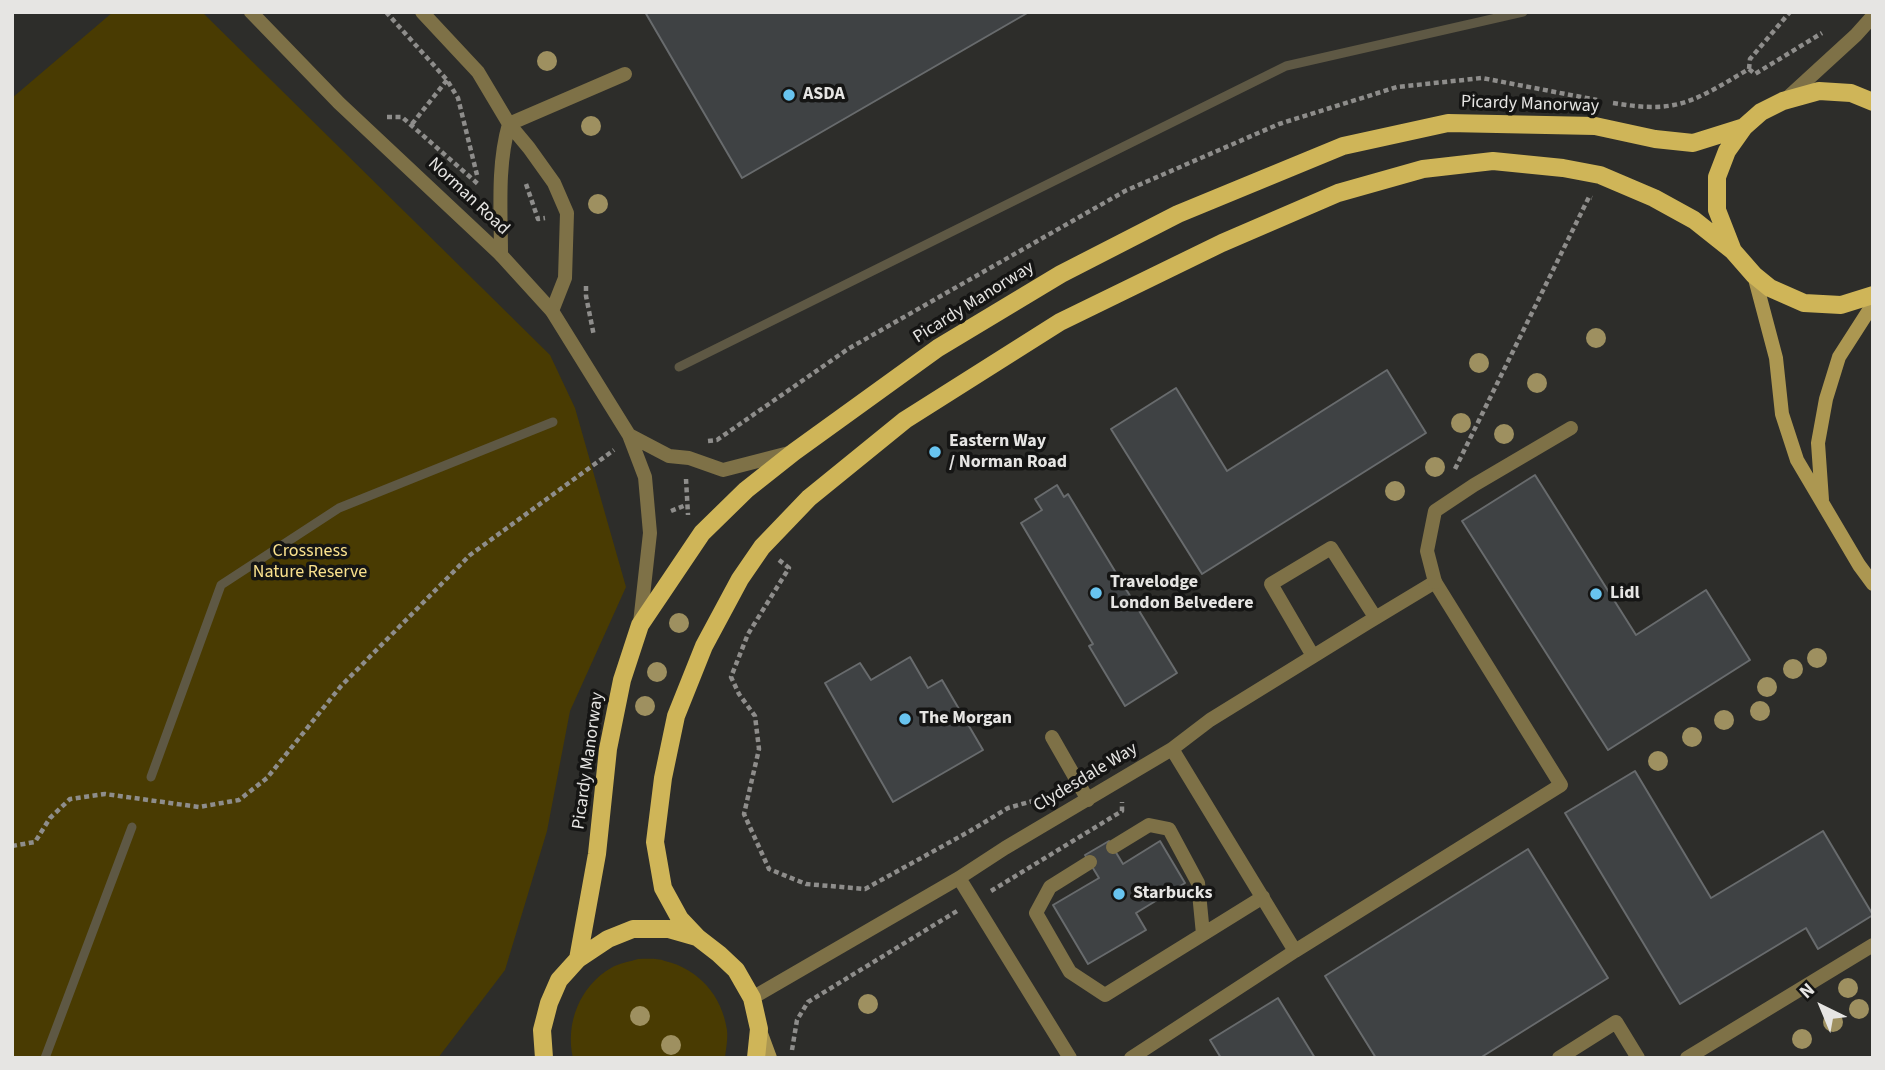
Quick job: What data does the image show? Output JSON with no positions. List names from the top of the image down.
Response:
{
  "streets": {
    "main road": ["Picardy Manorway"],
    "street": ["Norman Road", "Clydesdale Way"]
  },
  "crossings": [
    ["Picardy Manorway", "Norman Road"]
  ],
  "parks": ["Crossness Nature Reserve"],
  "places": [
    "ASDA",
    "Eastern Way / Norman Road",
    "Travelodge London Belvedere",
    "Lidl",
    "The Morgan",
    "Starbucks"
  ],
  "north": "top left"
}
